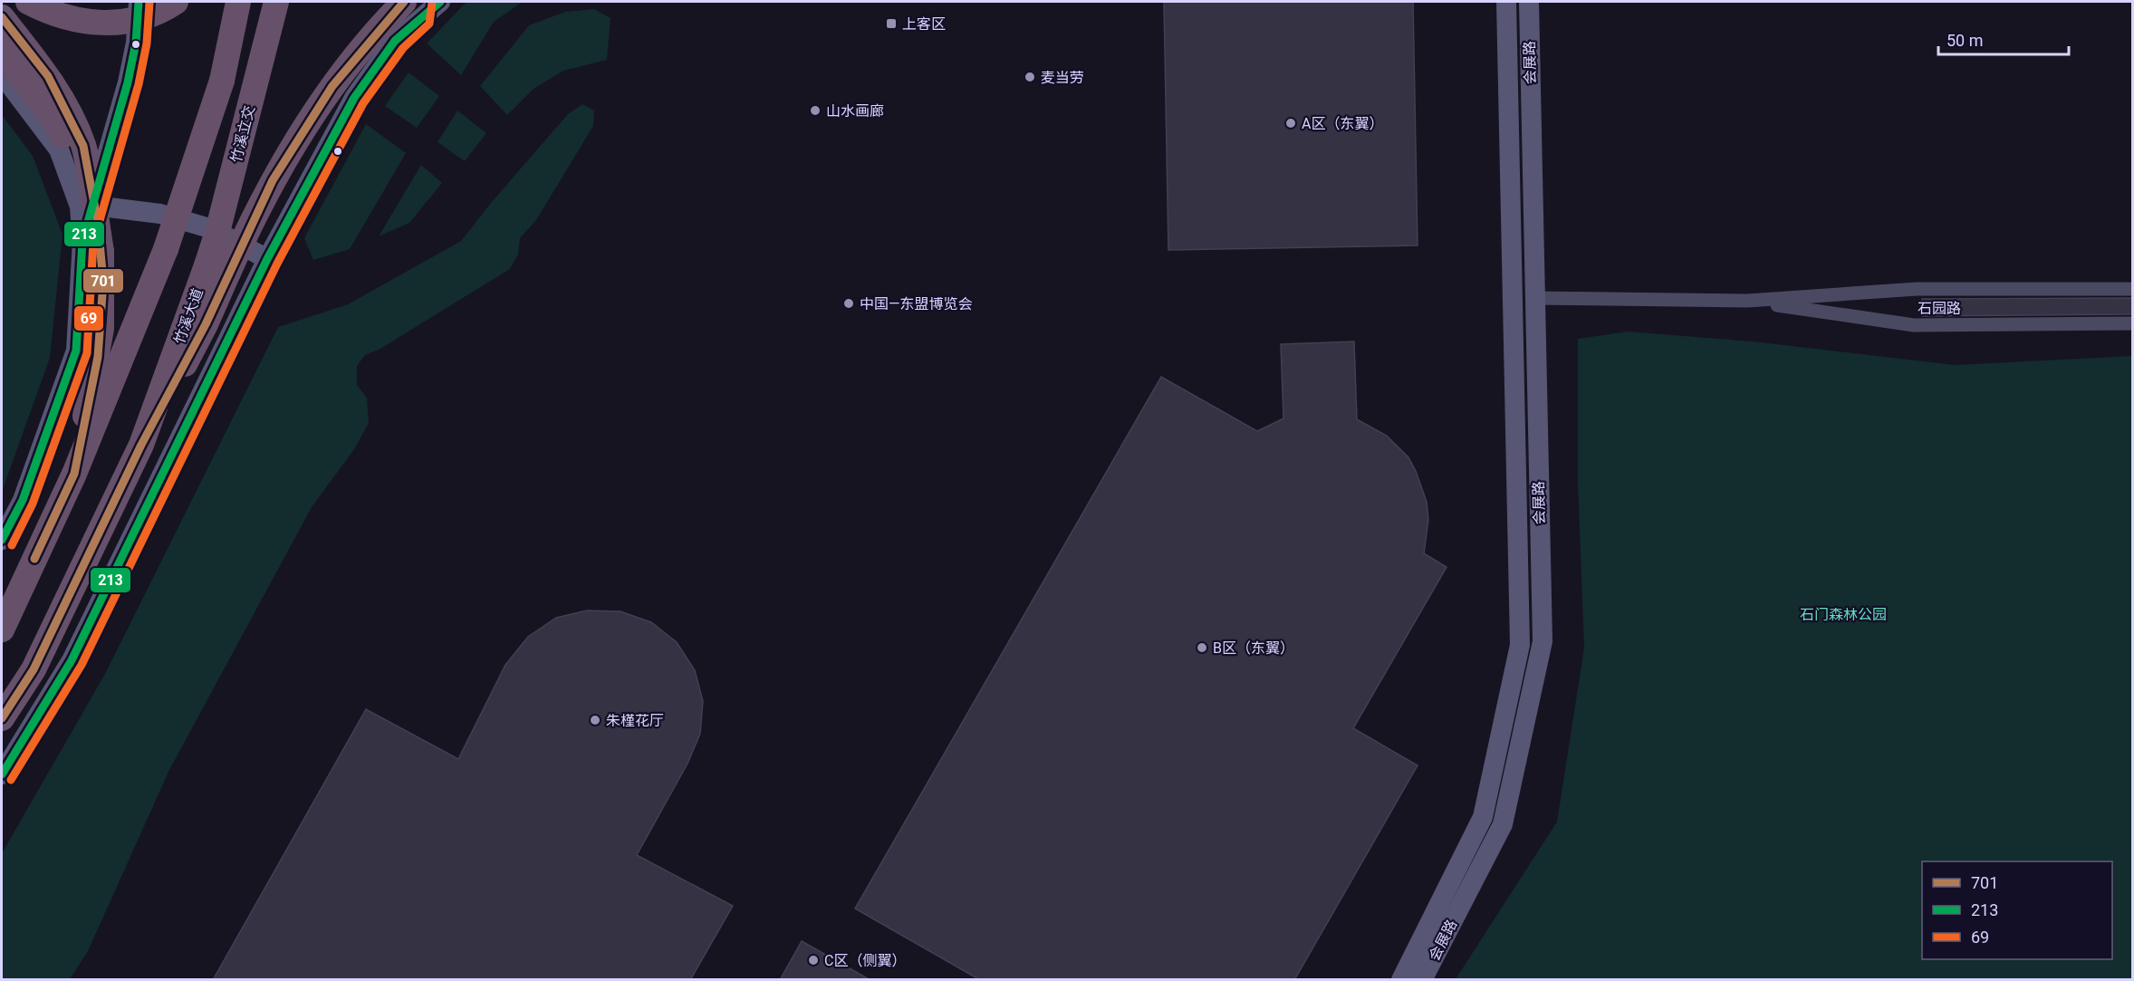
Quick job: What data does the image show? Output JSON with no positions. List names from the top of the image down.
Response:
{
  "streets": {
    "highway": ["竹溪立交"],
    "main road": ["会展路"],
    "street": ["石园路"]
  },
  "crossings": [
    ["会展路", "石园路"]
  ],
  "parks": ["石门森林公园"],
  "places": {
    "transit": ["上客区"],
    "other": [
      "麦当劳",
      "山水画廊",
      "A区（东翼）",
      "中国—东盟博览会",
      "B区（东翼）",
      "朱槿花厅",
      "C区（侧翼）"
    ]
  },
  "lines": ["transit line 701", "transit line 213", "transit line 69"],
  "legend": ["701", "213", "69"],
  "scale_bar": "50 m"
}
